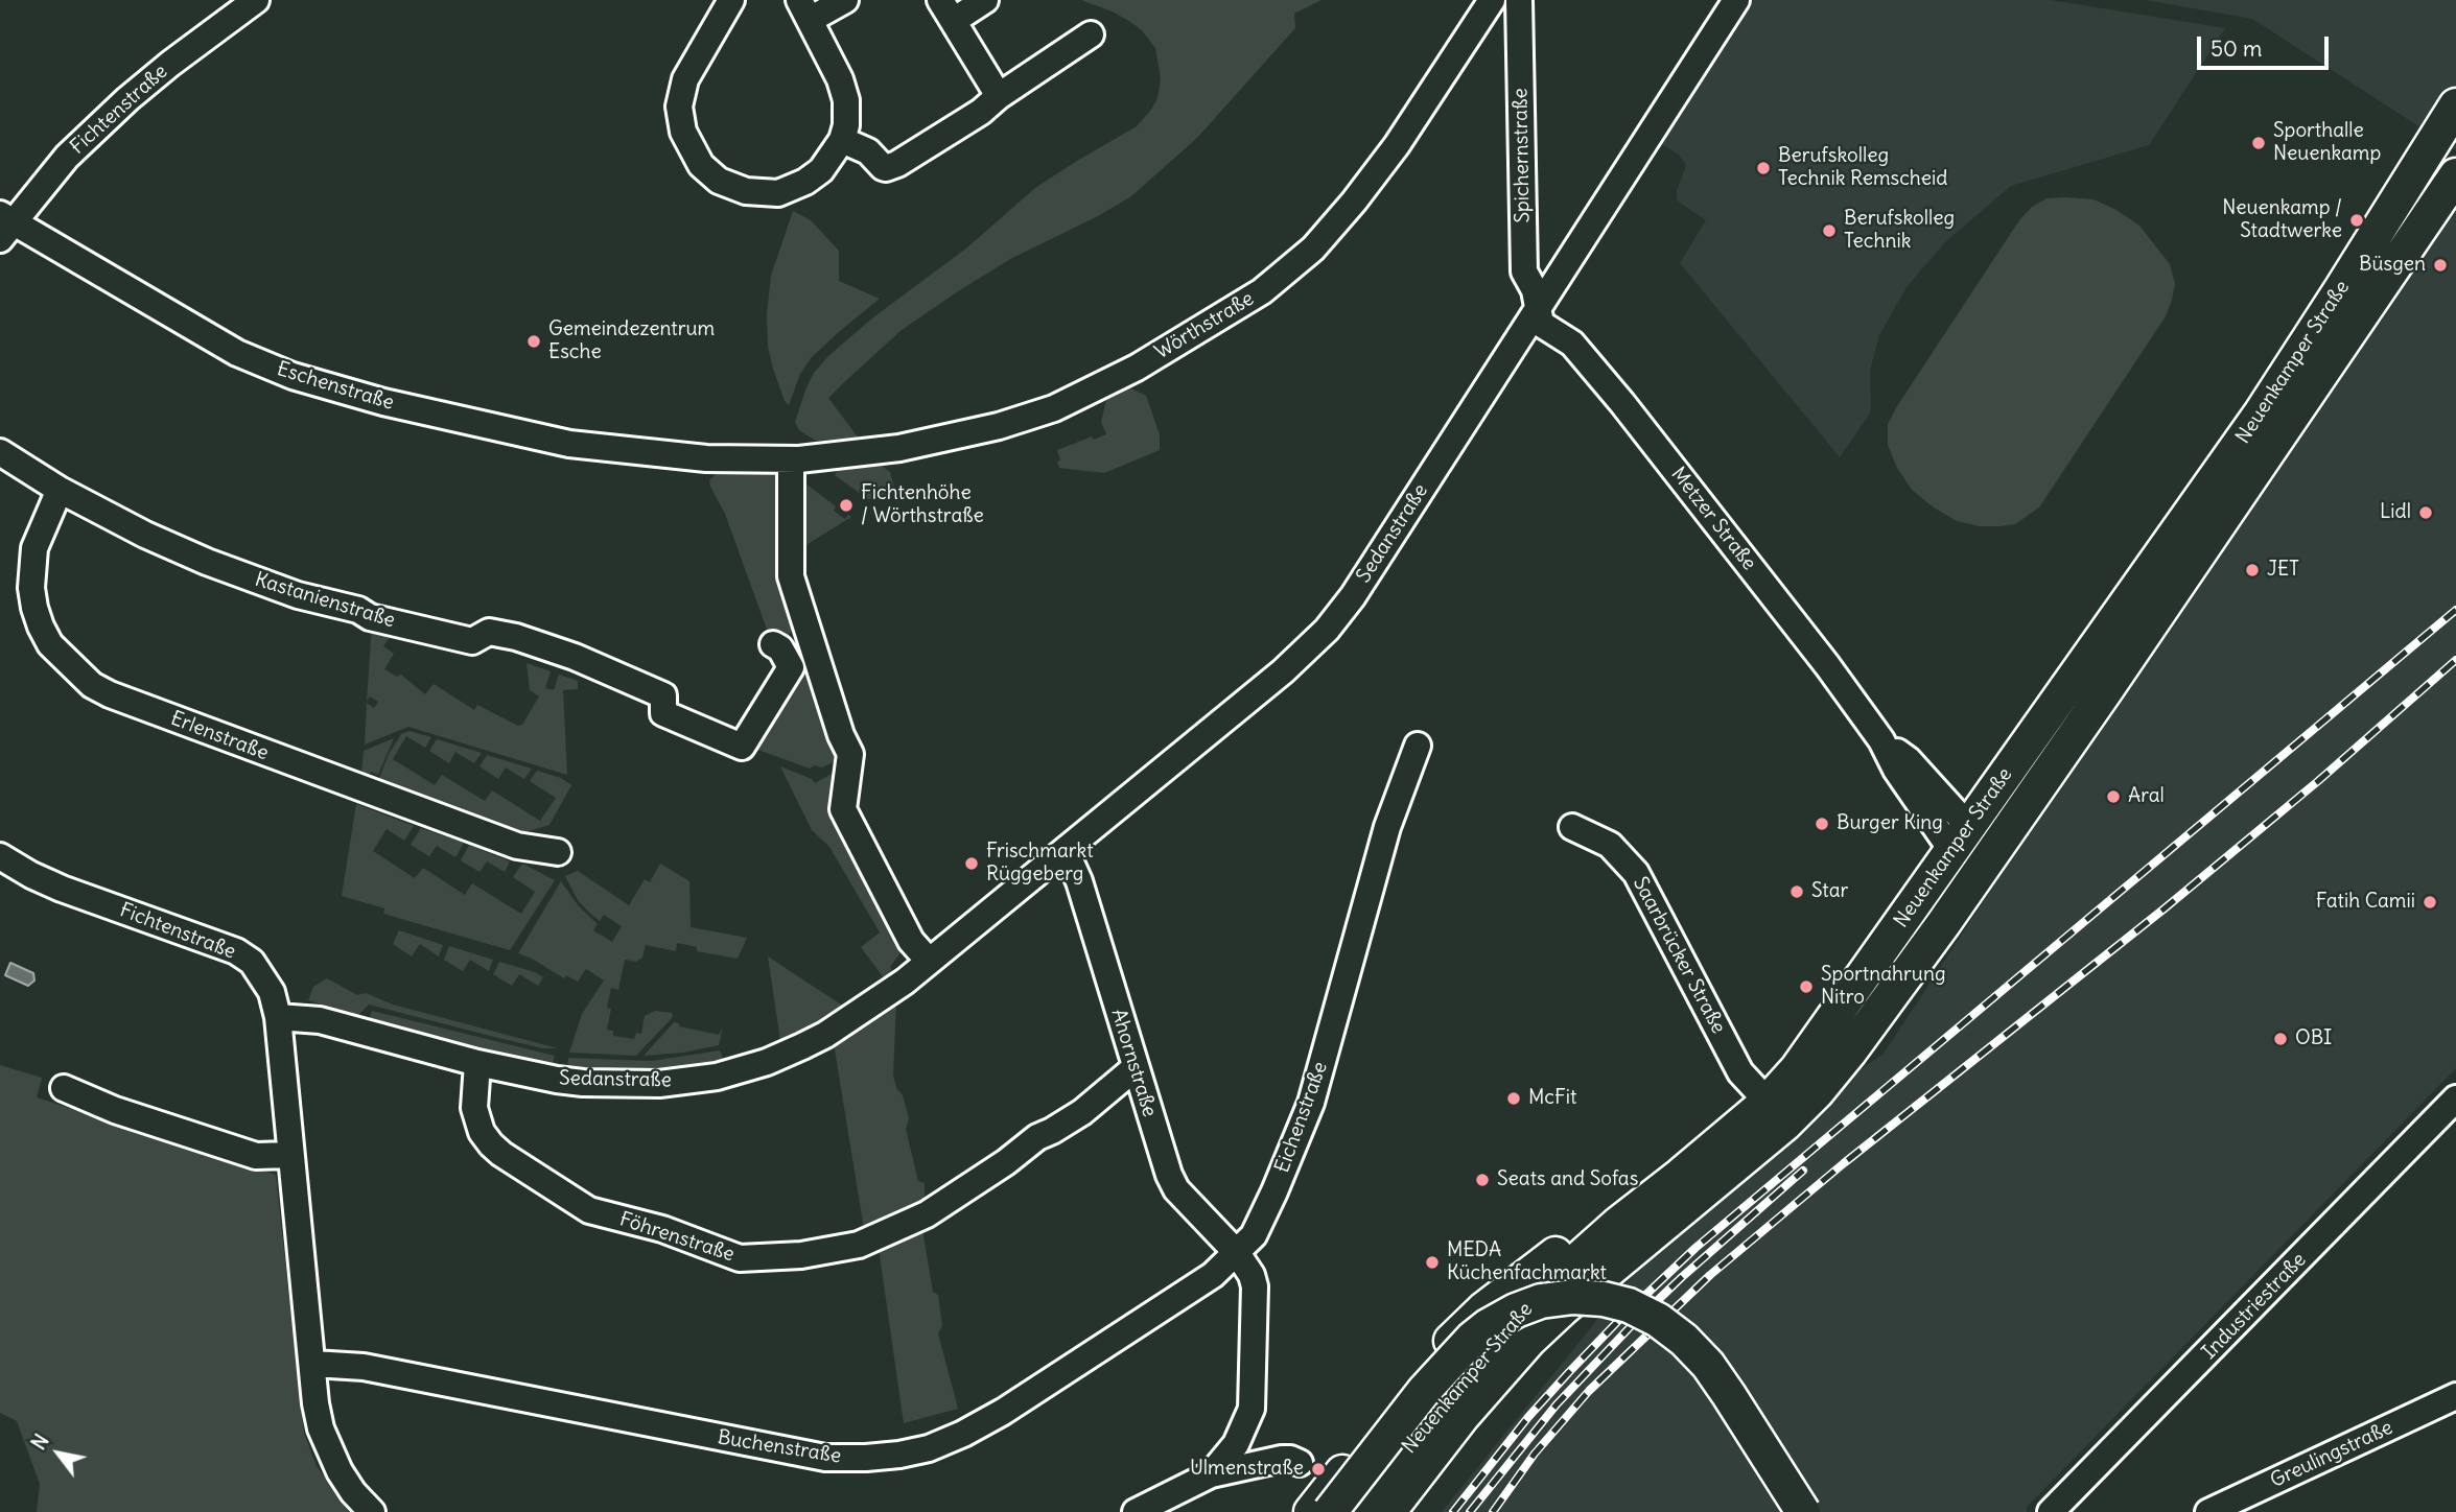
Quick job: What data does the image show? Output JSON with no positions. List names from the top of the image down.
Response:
{
  "streets": {
    "main road": ["Neuenkamper Straße"],
    "street": [
      "Fichtenstraße",
      "Spichernstraße",
      "Wörthstraße",
      "Eschenstraße",
      "Metzer Straße",
      "Sedanstraße",
      "Kastanienstraße",
      "Erlenstraße",
      "Saarbrücker Straße",
      "Ahornstraße",
      "Eichenstraße",
      "Föhrenstraße",
      "Industriestraße",
      "Buchenstraße",
      "Greulingstraße"
    ]
  },
  "crossings": [
    ["Fichtenstraße", "Eschenstraße"],
    ["Fichtenstraße", "Sedanstraße"],
    ["Fichtenstraße", "Buchenstraße"],
    ["Spichernstraße", "Metzer Straße"],
    ["Spichernstraße", "Sedanstraße"],
    ["Wörthstraße", "Eschenstraße"],
    ["Neuenkamper Straße", "Metzer Straße"],
    ["Neuenkamper Straße", "Saarbrücker Straße"],
    ["Metzer Straße", "Sedanstraße"],
    ["Sedanstraße", "Ahornstraße"],
    ["Sedanstraße", "Föhrenstraße"],
    ["Kastanienstraße", "Erlenstraße"],
    ["Ahornstraße", "Eichenstraße"],
    ["Ahornstraße", "Föhrenstraße"],
    ["Ahornstraße", "Buchenstraße"],
    ["Eichenstraße", "Buchenstraße"]
  ],
  "places": [
    "Sporthalle Neuenkamp",
    "Berufskolleg Technik Remscheid",
    "Neuenkamp / Stadtwerke",
    "Berufskolleg Technik",
    "Büsgen",
    "Gemeindezentrum Esche",
    "Fichtenhöhe / Wörthstraße",
    "Lidl",
    "JET",
    "Aral",
    "Burger King",
    "Frischmarkt Rüggeberg",
    "Star",
    "Fatih Camii",
    "Sportnahrung Nitro",
    "OBI",
    "McFit",
    "Seats and Sofas",
    "MEDA Küchenfachmarkt",
    "Ulmenstraße"
  ],
  "scale_bar": "50 m",
  "north": "top left"
}
